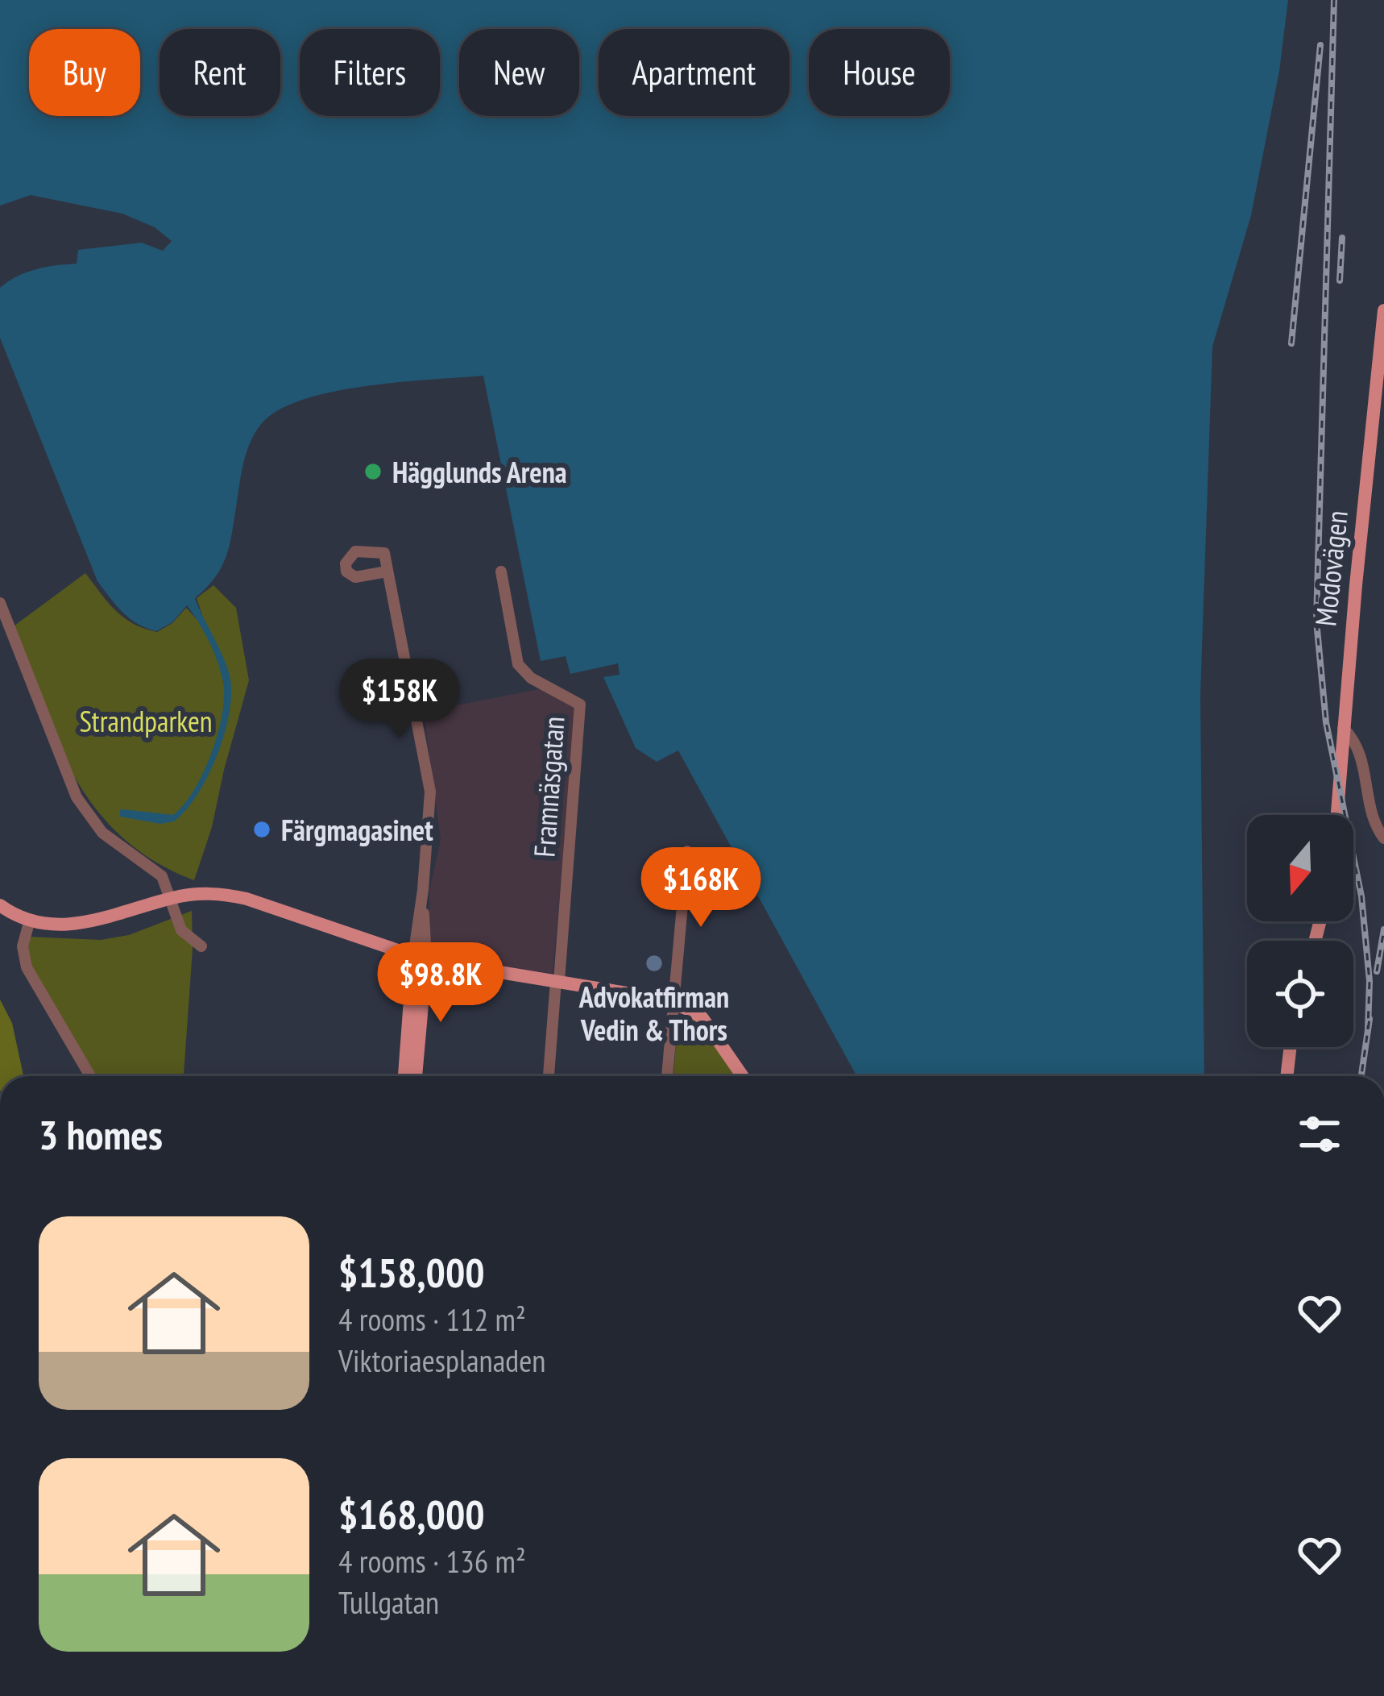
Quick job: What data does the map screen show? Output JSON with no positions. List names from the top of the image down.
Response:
{
  "streets": {
    "main road": ["Modovägen"],
    "street": ["Framnäsgatan"]
  },
  "parks": ["Strandparken"],
  "places": ["Hägglunds Arena", "Färgmagasinet", "Advokatfirman Vedin & Thors"],
  "north": "bottom",
  "page": {
    "chip": [
      "Buy",
      "Rent",
      "Filters",
      "New",
      "Apartment",
      "House"
    ],
    "price": ["$158K", "$168K", "$98.8K"],
    "heading": "3 homes",
    "list": [
      {
        "name": "$158,000",
        "note": "4 rooms · 112 m² · Viktoriaesplanaden"
      },
      {
        "name": "$168,000",
        "note": "4 rooms · 136 m² · Tullgatan"
      }
    ]
  }
}
